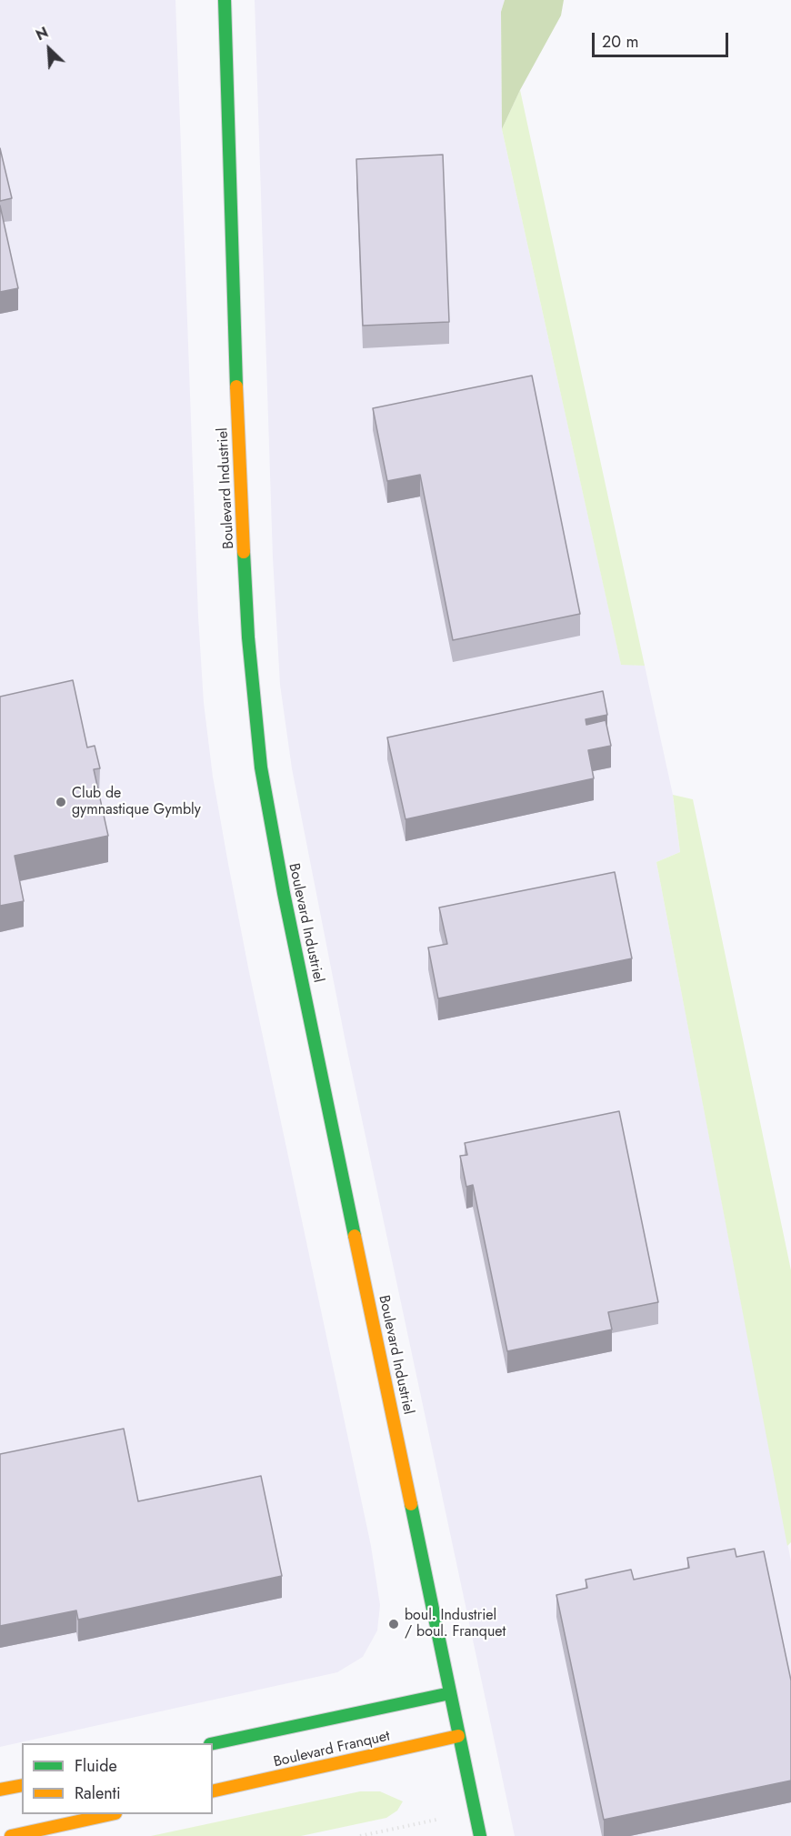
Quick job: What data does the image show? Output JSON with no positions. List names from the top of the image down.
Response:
{
  "streets": {
    "street": ["Boulevard Industriel", "Boulevard Franquet"]
  },
  "crossings": [
    ["Boulevard Industriel", "Boulevard Franquet"]
  ],
  "places": ["Club de gymnastique Gymbly", "boul. Industriel / boul. Franquet"],
  "legend": ["Fluide", "Ralenti"],
  "scale_bar": "20 m",
  "north": "top left"
}
